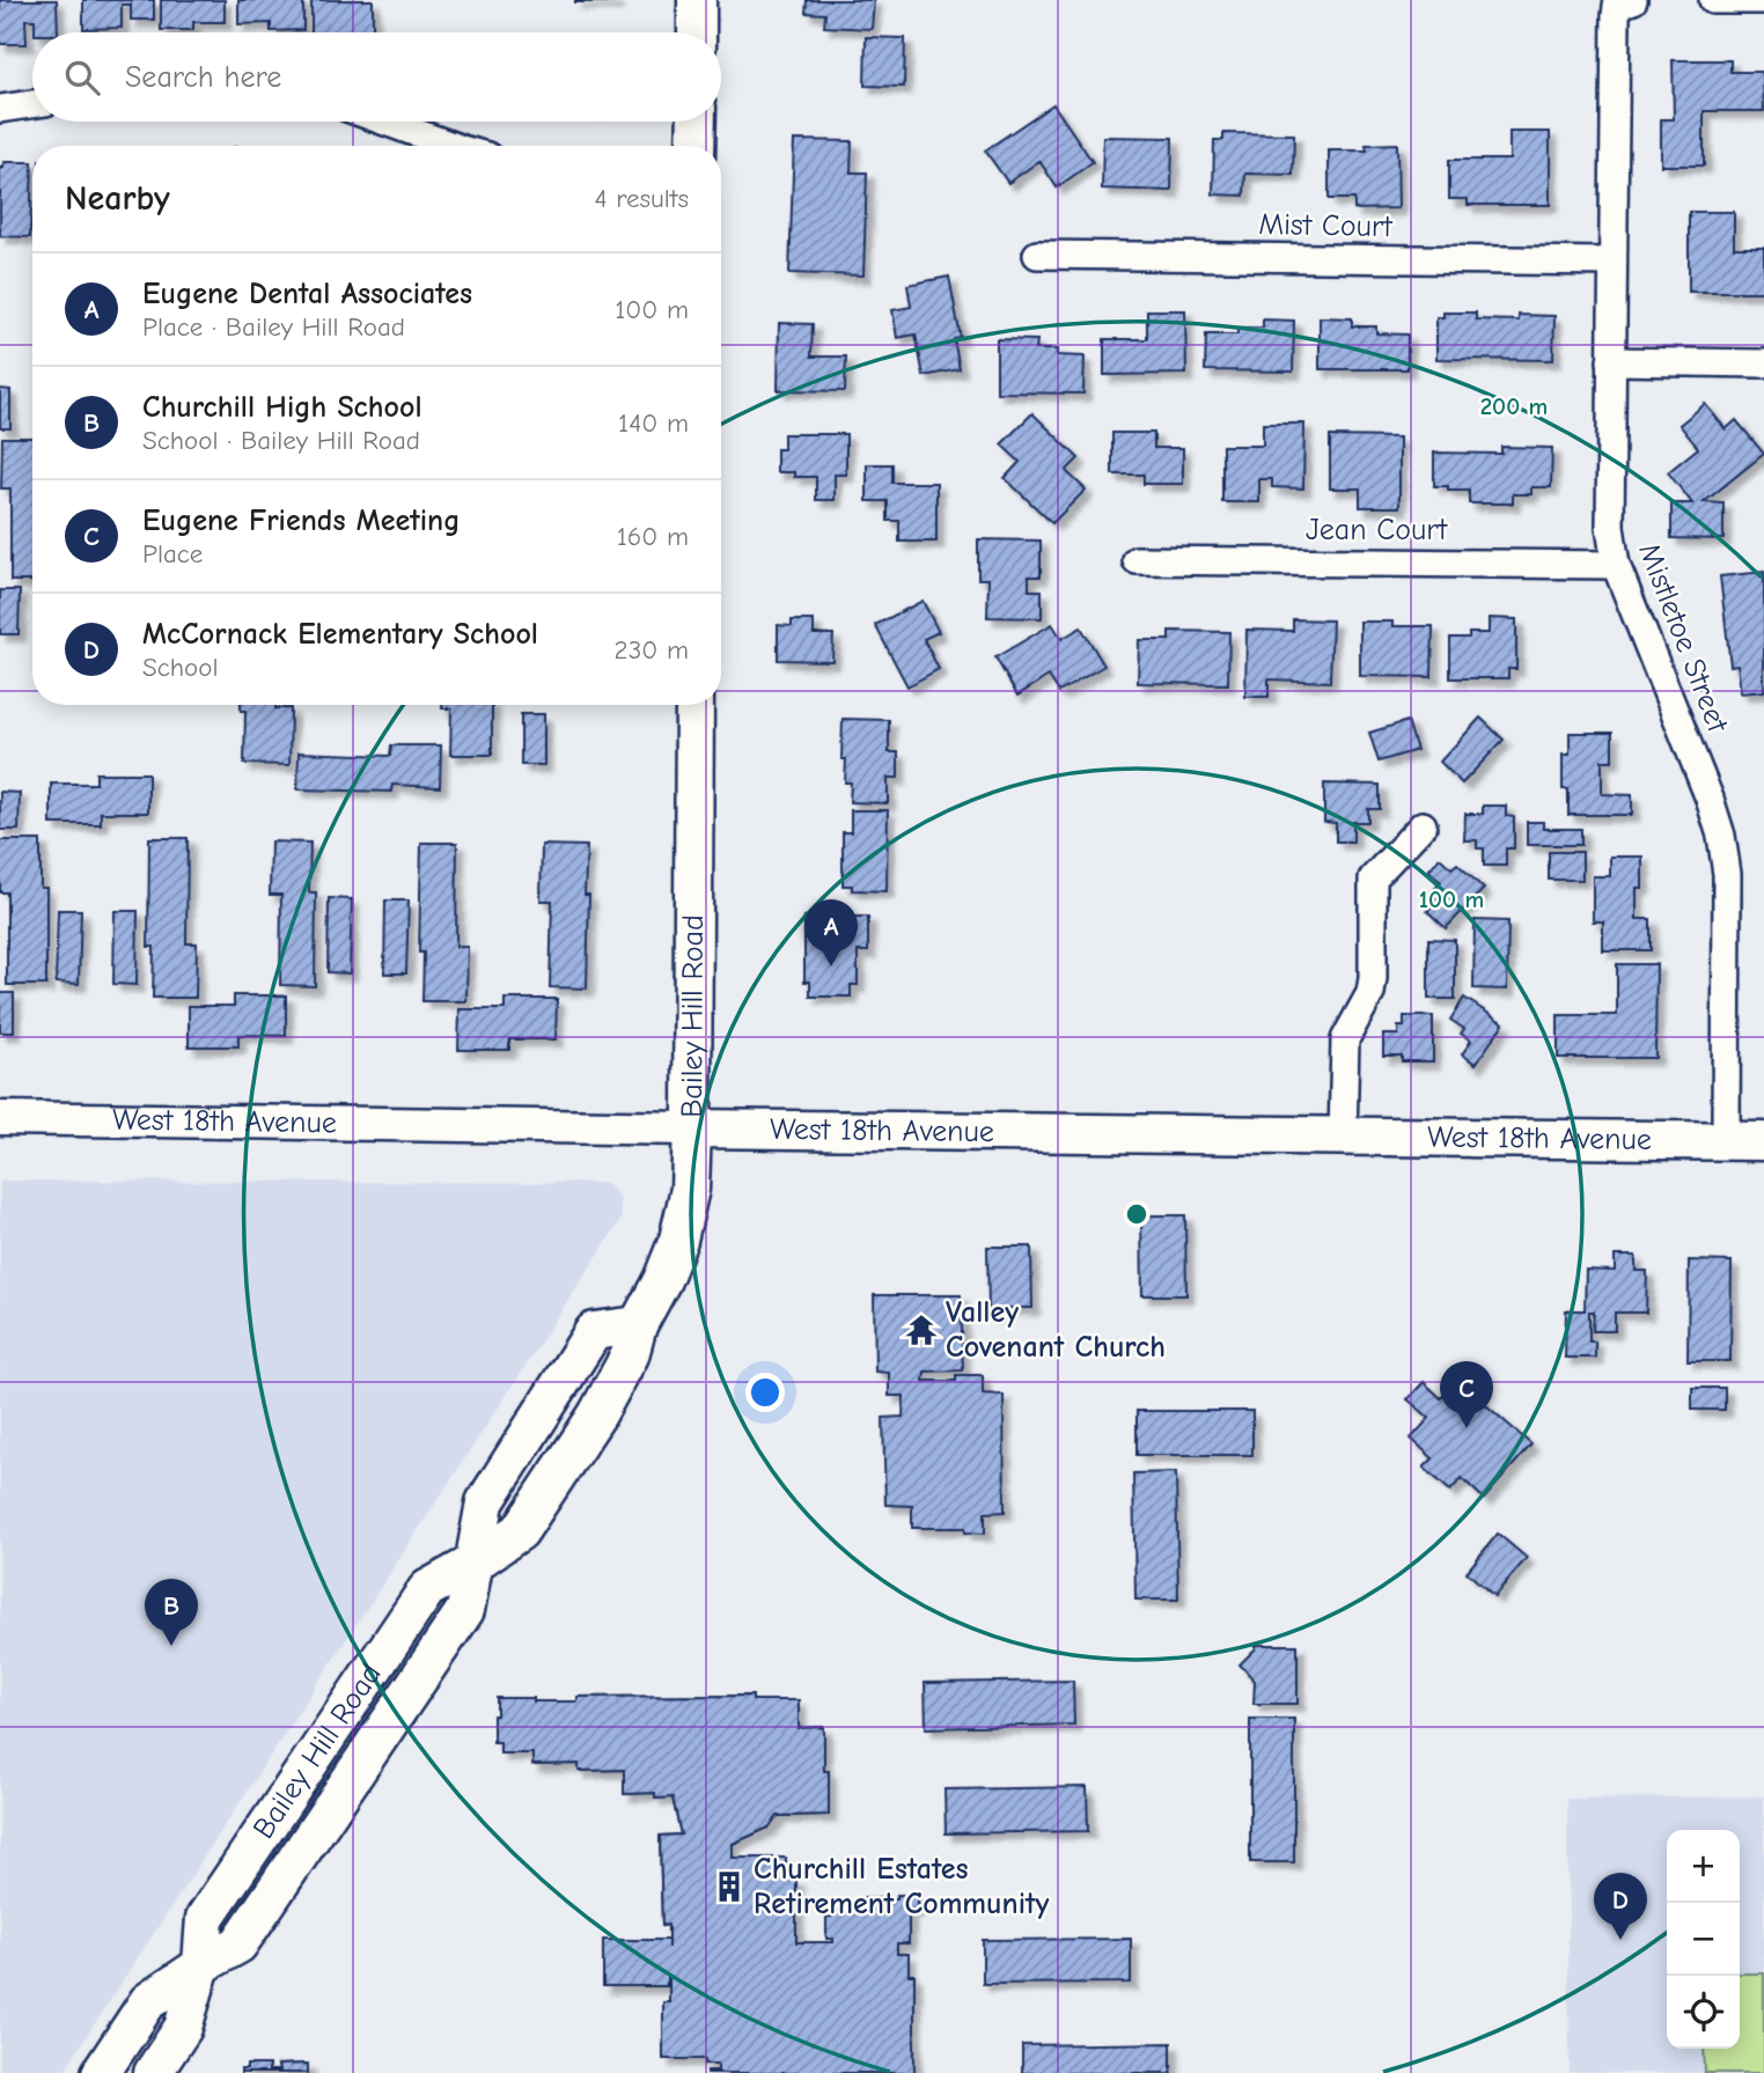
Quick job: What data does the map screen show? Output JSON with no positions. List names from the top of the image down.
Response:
{
  "streets": {
    "main road": ["Bailey Hill Road", "West 18th Avenue"],
    "street": ["Mist Court", "Jean Court", "Mistletoe Street"]
  },
  "crossings": [
    ["Mist Court", "Mistletoe Street"],
    ["Jean Court", "Mistletoe Street"],
    ["Mistletoe Street", "West 18th Avenue"],
    ["Bailey Hill Road", "West 18th Avenue"]
  ],
  "places": {
    "temple": ["Valley Covenant Church"],
    "building": ["Churchill Estates Retirement Community"]
  },
  "page": {
    "search": "Search here",
    "heading": ["Nearby", "4 results"],
    "list": [
      {
        "mark": "A",
        "name": "Eugene Dental Associates",
        "note": "Place · Bailey Hill Road",
        "value": "100 m"
      },
      {
        "mark": "B",
        "name": "Churchill High School",
        "note": "School · Bailey Hill Road",
        "value": "140 m"
      },
      {
        "mark": "C",
        "name": "Eugene Friends Meeting",
        "note": "Place",
        "value": "160 m"
      },
      {
        "mark": "D",
        "name": "McCornack Elementary School",
        "note": "School",
        "value": "230 m"
      }
    ],
    "pins": [
      "A",
      "C",
      "B",
      "D"
    ],
    "map_buttons": ["+", "−"]
  },
  "rings": ["200 m", "100 m"]
}
